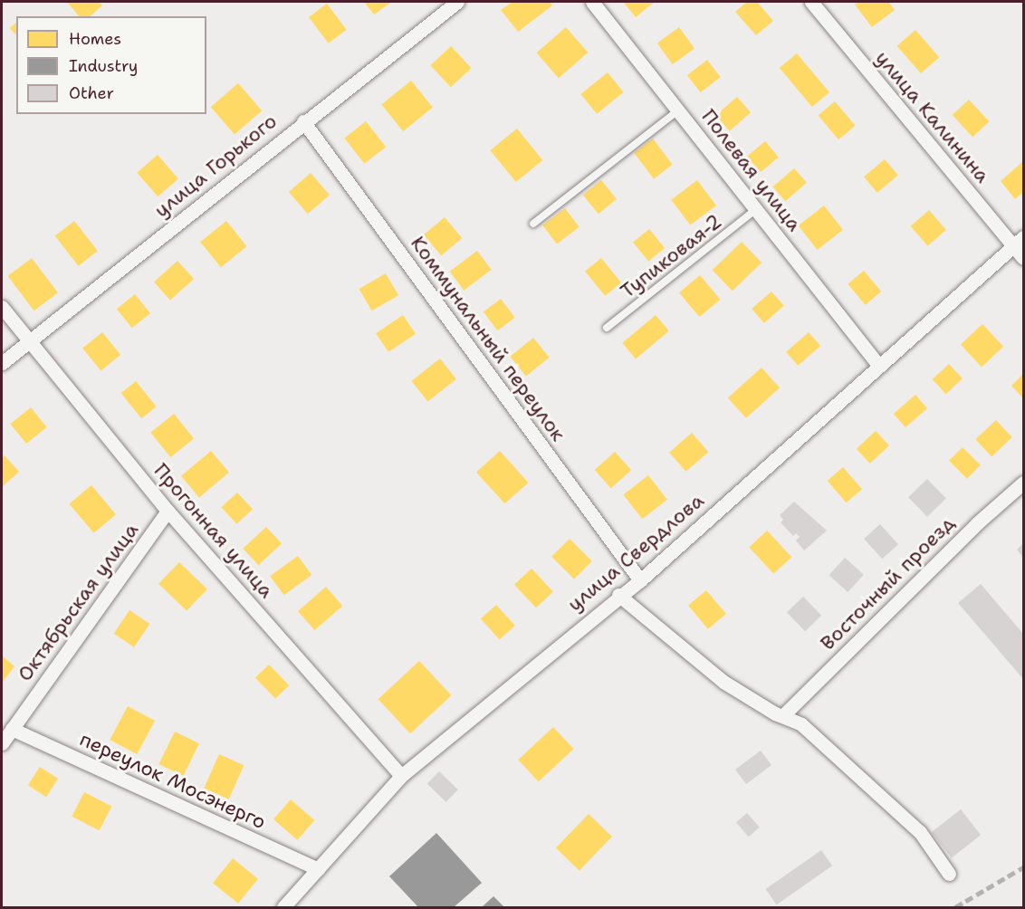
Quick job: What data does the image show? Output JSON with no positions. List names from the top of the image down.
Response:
{
  "streets": {
    "street": [
      "улица Калинина",
      "улица Горького",
      "Полевая улица",
      "Коммунальный переулок",
      "Прогонная улица",
      "улица Свердлова",
      "Восточный проезд",
      "Октябрьская улица",
      "переулок Мосэнерго"
    ],
    "lane": ["Тупиковая-2"]
  },
  "crossings": [
    ["улица Калинина", "улица Свердлова"],
    ["улица Горького", "Коммунальный переулок"],
    ["улица Горького", "Прогонная улица"],
    ["Полевая улица", "Тупиковая-2"],
    ["Полевая улица", "улица Свердлова"],
    ["Коммунальный переулок", "улица Свердлова"],
    ["Прогонная улица", "улица Свердлова"],
    ["Прогонная улица", "Октябрьская улица"],
    ["улица Свердлова", "переулок Мосэнерго"],
    ["Октябрьская улица", "переулок Мосэнерго"]
  ],
  "legend": ["Homes", "Industry", "Other"]
}
